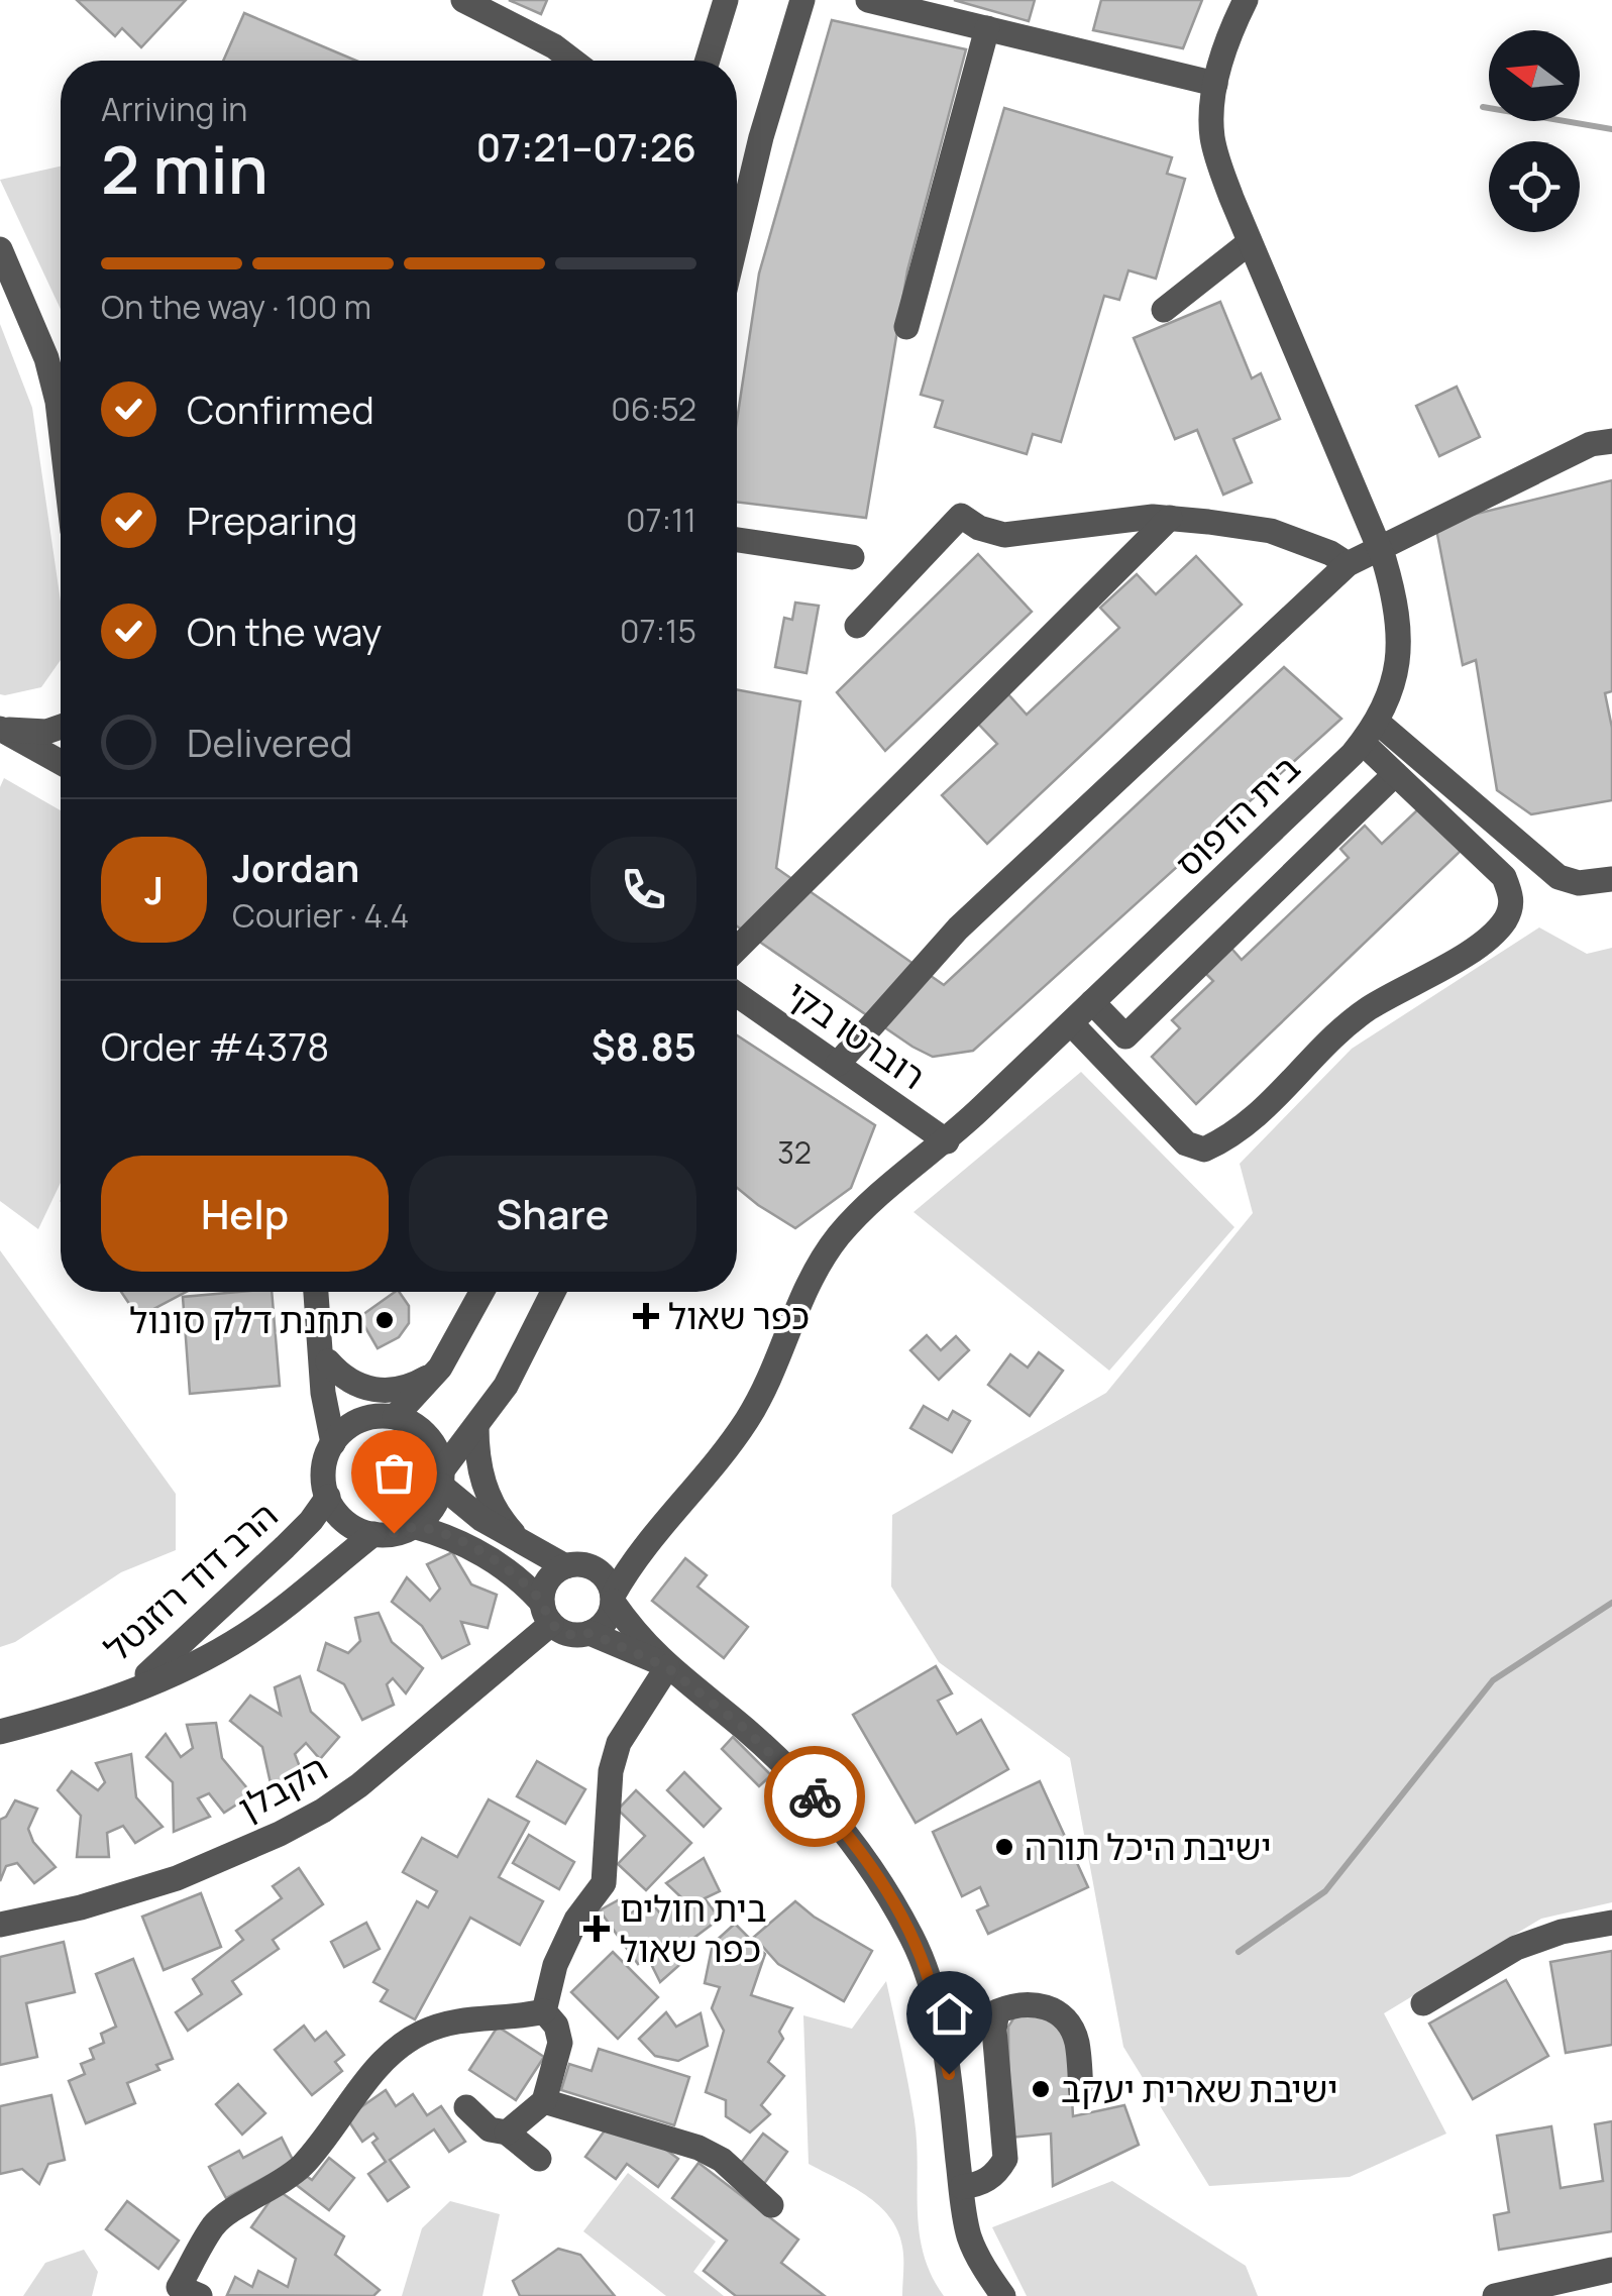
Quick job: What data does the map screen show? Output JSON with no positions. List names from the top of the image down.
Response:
{
  "streets": {
    "street": [
      "בית הדפוס",
      "רוברטו בקי",
      "הרב דוד רוזנטל",
      "הקבלן"
    ]
  },
  "crossings": [
    ["בית הדפוס", "רוברטו בקי"],
    ["בית הדפוס", "הקבלן"]
  ],
  "places": {
    "health": ["כפר שאול", "בית חולים כפר שאול"],
    "other": ["תחנת דלק סונול", "ישיבת היכל תורה", "ישיבת שארית יעקב"]
  },
  "house_numbers": ["32"],
  "north": "left",
  "page": {
    "heading": ["2 min", "Arriving in", "07:21–07:26"],
    "panel": [
      "Jordan",
      "Courier · 4.4",
      "Order #4378",
      "$8.85"
    ],
    "bar": "On the way · 100 m",
    "list": [
      ["Confirmed", "06:52"],
      ["Preparing", "07:11"],
      ["On the way", "07:15"],
      "Delivered"
    ],
    "round": "J",
    "buttons": ["Help", "Share"]
  }
}
